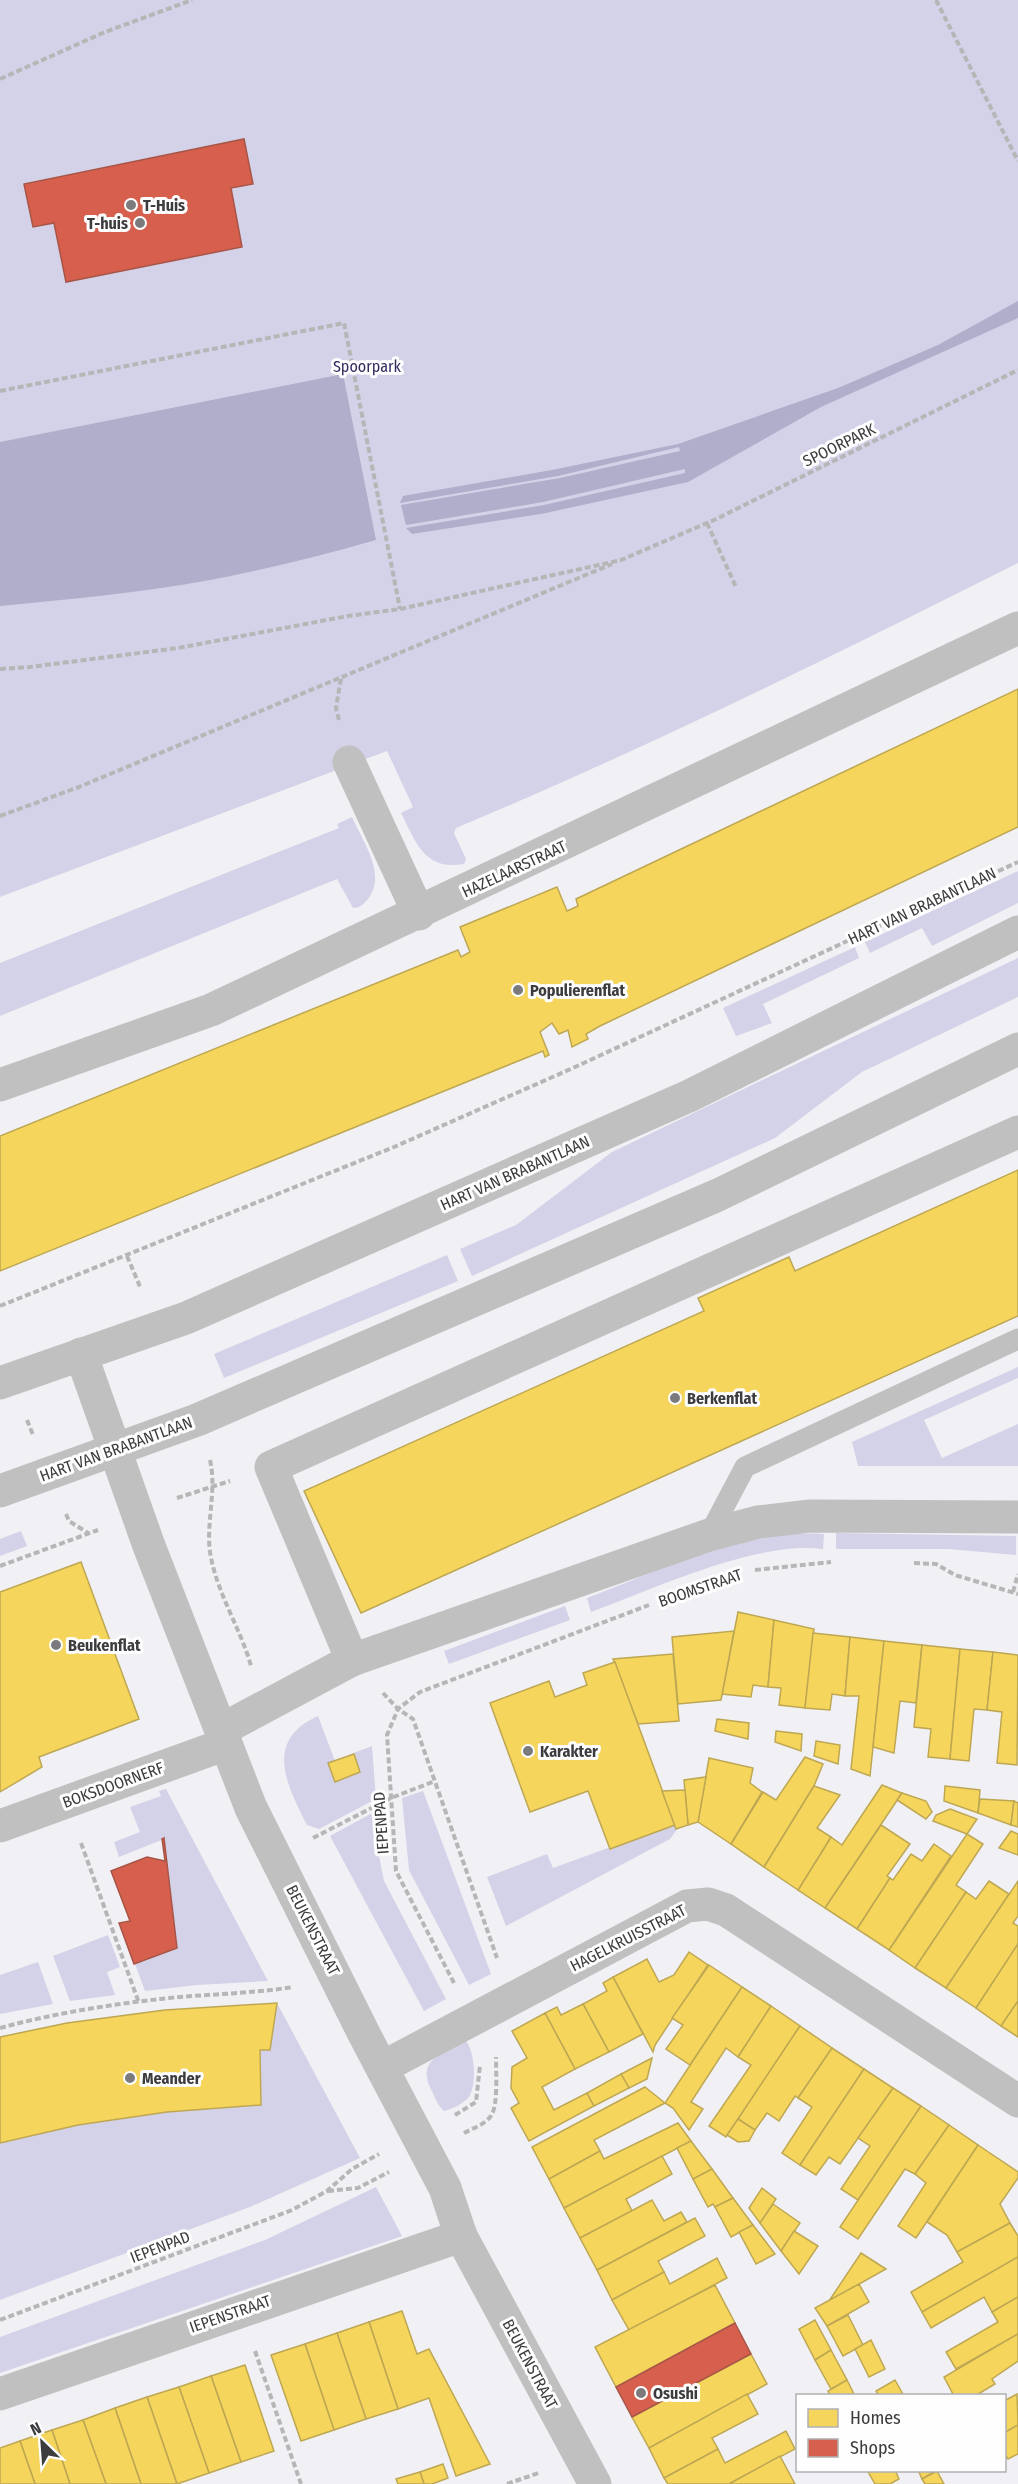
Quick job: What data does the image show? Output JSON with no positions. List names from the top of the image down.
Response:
{
  "streets": {
    "street": [
      "HAZELAARSTRAAT",
      "HART VAN BRABANTLAAN",
      "BOKSDOORNERF",
      "BEUKENSTRAAT",
      "HAGELKRUISSTRAAT",
      "IEPENSTRAAT"
    ],
    "path": ["SPOORPARK", "BOOMSTRAAT", "IEPENPAD"]
  },
  "crossings": [
    ["HART VAN BRABANTLAAN", "BEUKENSTRAAT"],
    ["BOOMSTRAAT", "IEPENPAD"],
    ["BOKSDOORNERF", "BEUKENSTRAAT"],
    ["IEPENPAD", "HAGELKRUISSTRAAT"],
    ["BEUKENSTRAAT", "HAGELKRUISSTRAAT"],
    ["BEUKENSTRAAT", "IEPENSTRAAT"]
  ],
  "parks": ["Spoorpark"],
  "places": [
    "T-Huis",
    "T-huis",
    "Populierenflat",
    "Berkenflat",
    "Beukenflat",
    "Karakter",
    "Meander",
    "Osushi"
  ],
  "legend": ["Homes", "Shops"],
  "north": "top left"
}
